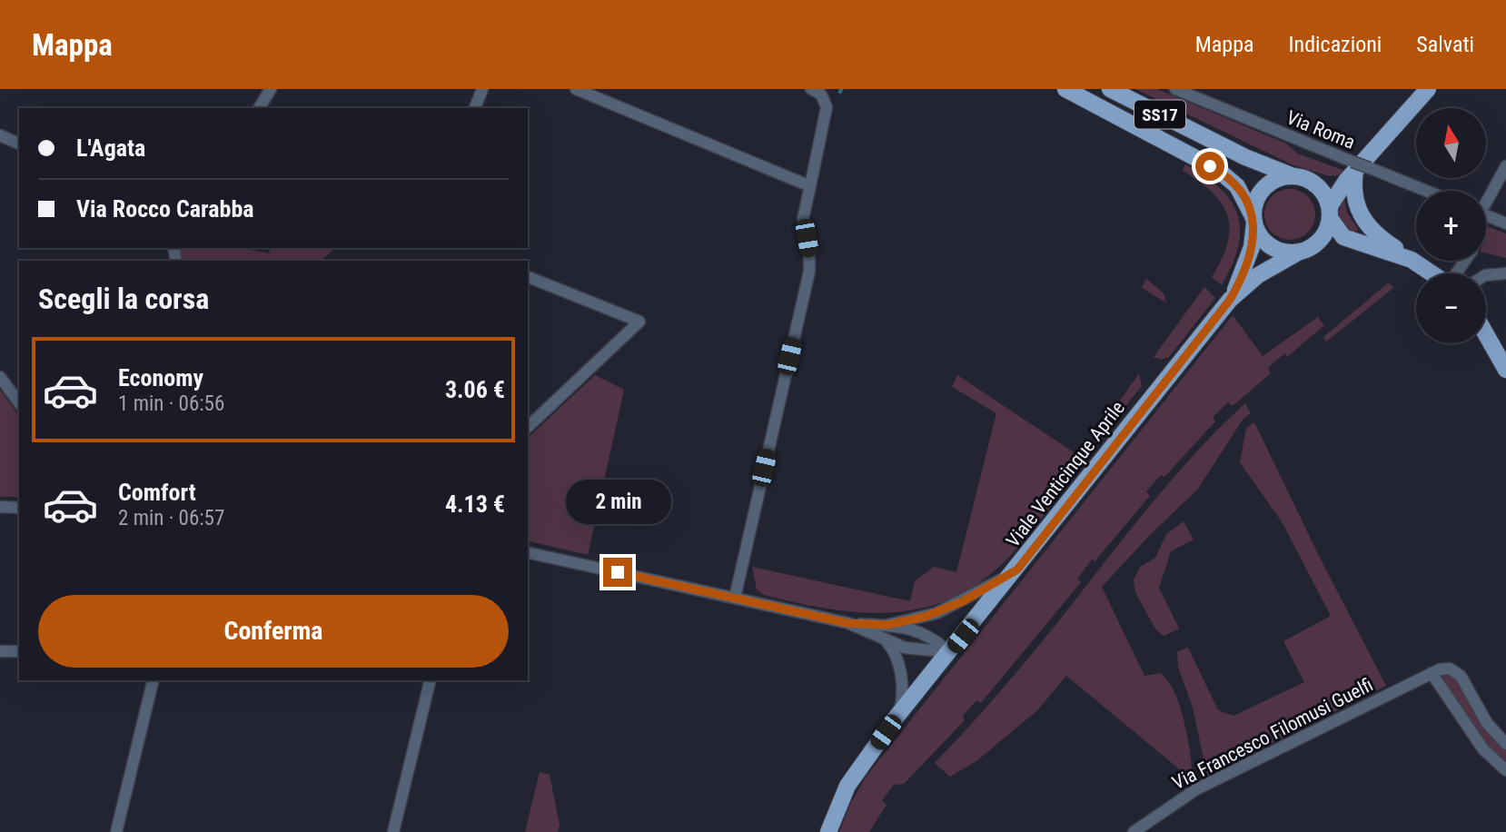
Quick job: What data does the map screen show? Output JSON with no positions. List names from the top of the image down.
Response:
{
  "streets": {
    "main road": ["SS17", "Viale Venticinque Aprile"],
    "street": ["Via Roma", "Via Francesco Filomusi Guelfi"]
  },
  "crossings": [
    ["SS17", "Viale Venticinque Aprile"]
  ],
  "north": "top",
  "page": {
    "header": "Mappa",
    "nav": ["Mappa", "Indicazioni", "Salvati"],
    "map_buttons": ["+", "−"],
    "banner": ["L'Agata", "Via Rocco Carabba"],
    "heading": "Scegli la corsa",
    "list": [
      {
        "name": "Economy",
        "note": "1 min · 06:56",
        "value": "3.06 €"
      },
      {
        "name": "Comfort",
        "note": "2 min · 06:57",
        "value": "4.13 €"
      }
    ],
    "bubble": "2 min",
    "buttons": "Conferma"
  }
}
